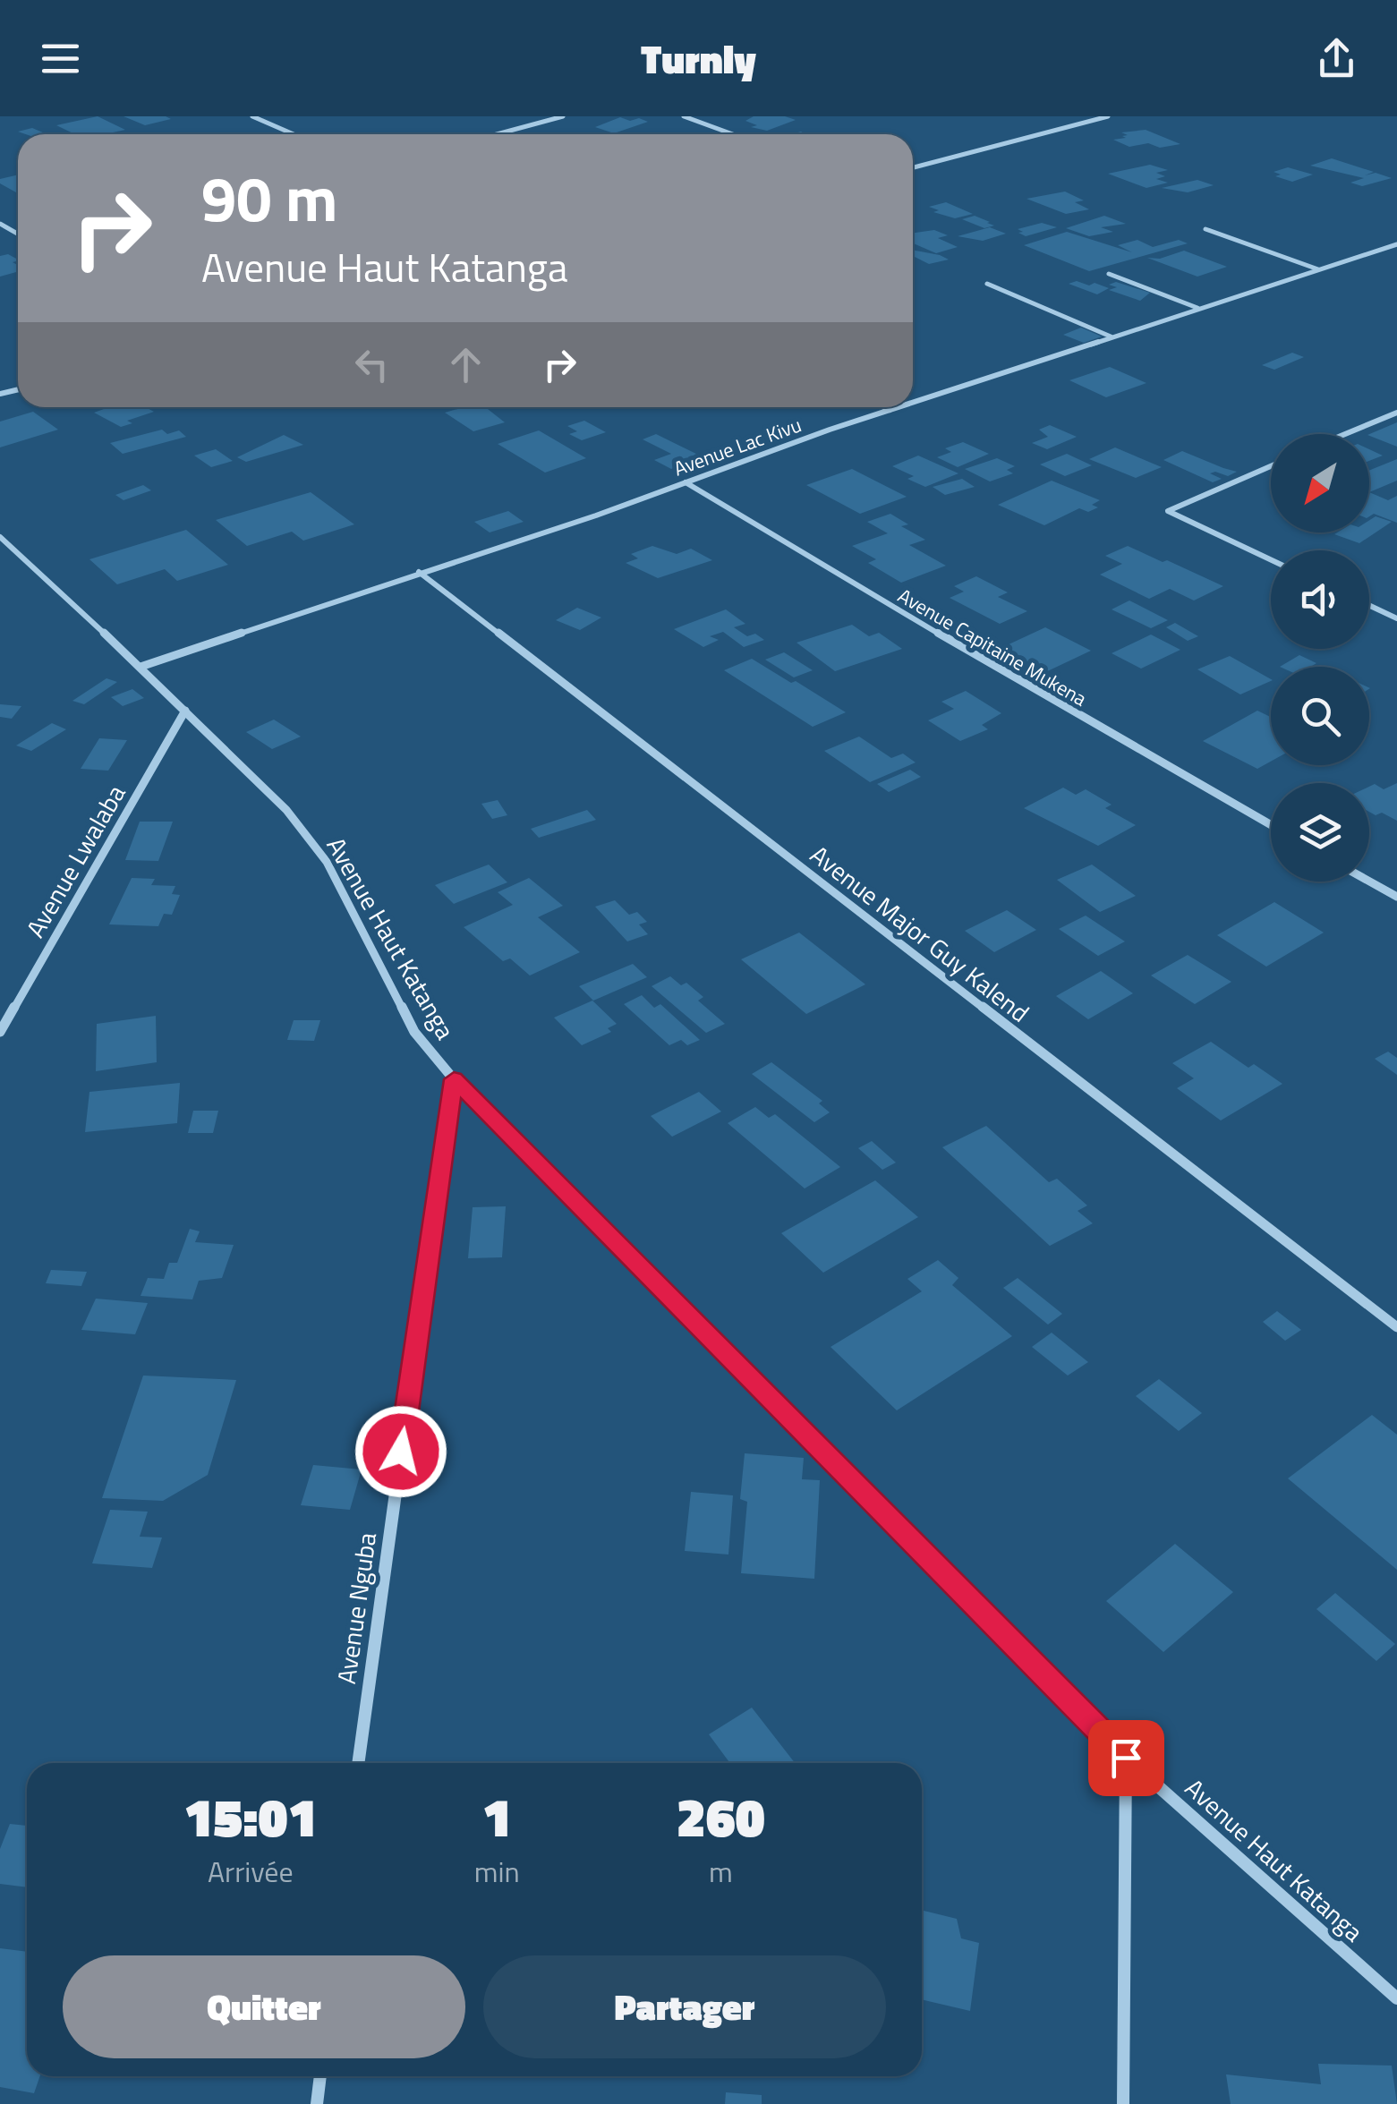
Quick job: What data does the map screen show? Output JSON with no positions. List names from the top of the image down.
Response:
{
  "streets": {
    "street": [
      "Avenue Lac Kivu",
      "Avenue Capitaine Mukena",
      "Avenue Lwalaba",
      "Avenue Major Guy Kalend",
      "Avenue Haut Katanga",
      "Avenue Nguba"
    ]
  },
  "crossings": [
    ["Avenue Lac Kivu", "Avenue Capitaine Mukena"],
    ["Avenue Lac Kivu", "Avenue Major Guy Kalend"],
    ["Avenue Lac Kivu", "Avenue Haut Katanga"],
    ["Avenue Lwalaba", "Avenue Haut Katanga"],
    ["Avenue Haut Katanga", "Avenue Nguba"]
  ],
  "north": "bottom left",
  "page": {
    "header": "Turnly",
    "turn": ["90 m", "Avenue Haut Katanga"],
    "eta": [
      "15:01",
      "Arrivée",
      "1",
      "min",
      "260",
      "m"
    ],
    "buttons": ["Quitter", "Partager"]
  }
}
